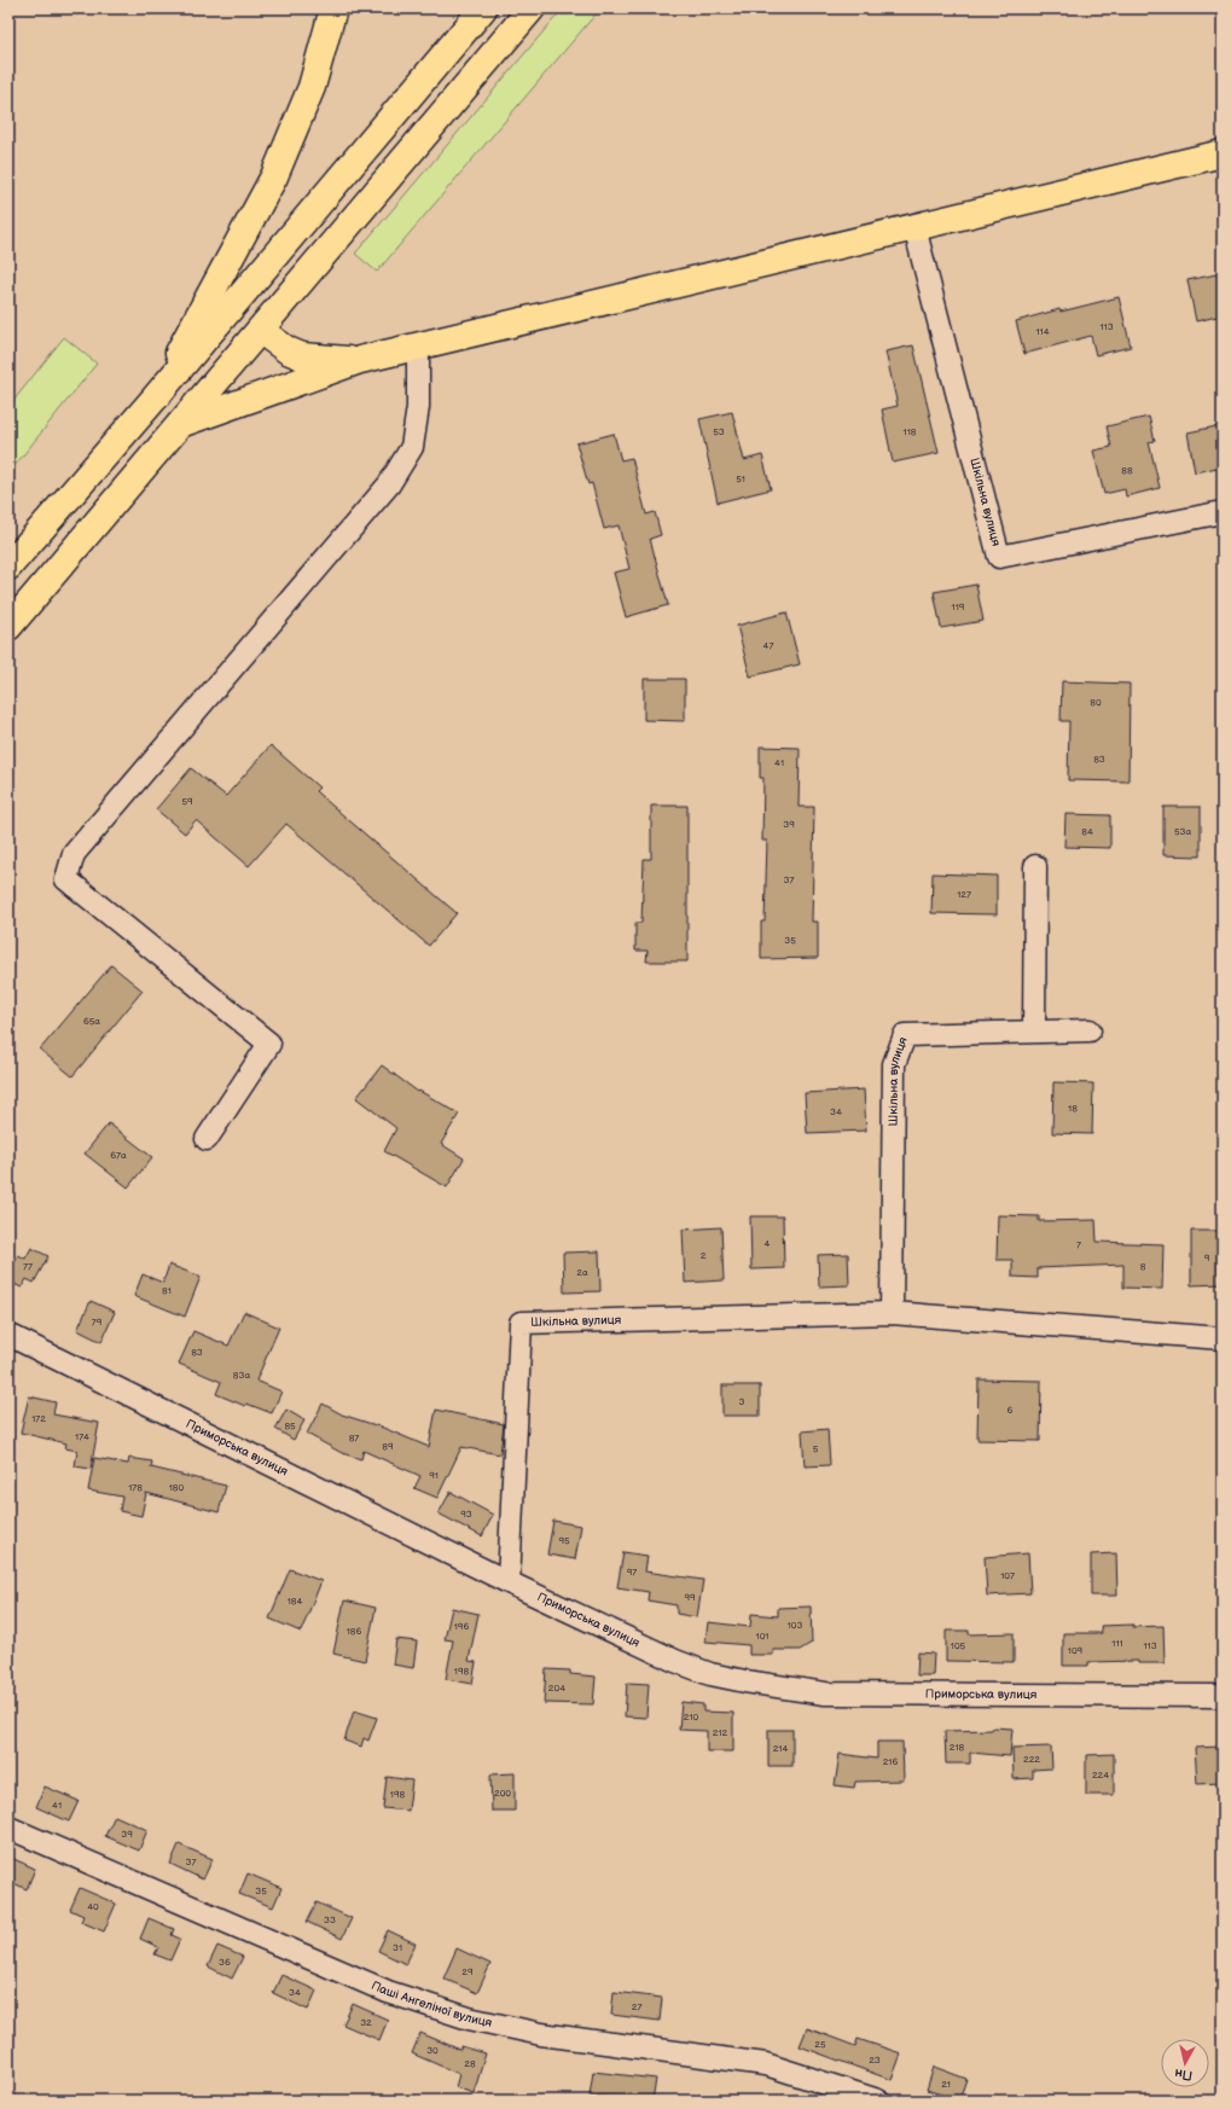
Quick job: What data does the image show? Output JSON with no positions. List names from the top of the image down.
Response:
{
  "streets": {
    "street": ["Шкільна вулиця", "Приморська вулиця", "Паші Ангеліної вулиця"]
  },
  "crossings": [
    ["Шкільна вулиця", "Приморська вулиця"]
  ],
  "house_numbers": [
    "113",
    "114",
    "53",
    "118",
    "88",
    "51",
    "119",
    "47",
    "80",
    "83",
    "41",
    "59",
    "39",
    "84",
    "53а",
    "37",
    "127",
    "35",
    "65а",
    "18",
    "34",
    "67а",
    "4",
    "7",
    "2",
    "9",
    "77",
    "8",
    "2а",
    "81",
    "79",
    "83",
    "83а",
    "3",
    "6",
    "172",
    "85",
    "174",
    "87",
    "89",
    "5",
    "91",
    "178",
    "180",
    "93",
    "95",
    "97",
    "107",
    "99",
    "184",
    "103",
    "196",
    "186",
    "101",
    "111",
    "105",
    "113",
    "109",
    "198",
    "204",
    "210",
    "212",
    "218",
    "214",
    "222",
    "216",
    "224",
    "200",
    "198",
    "41",
    "39",
    "37",
    "35",
    "40",
    "33",
    "31",
    "36",
    "29",
    "34",
    "27",
    "32",
    "25",
    "30",
    "23",
    "28",
    "21"
  ],
  "north": "bottom"
}
